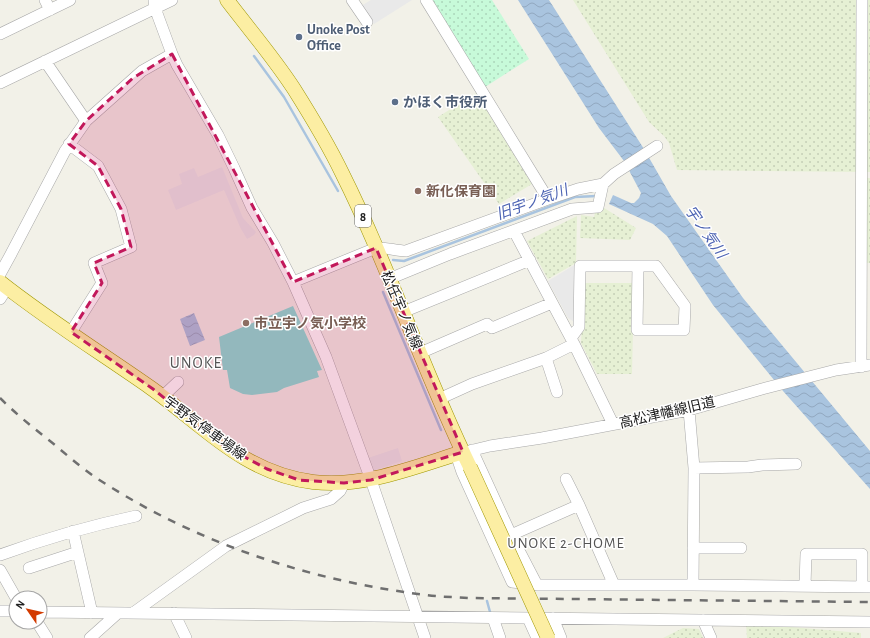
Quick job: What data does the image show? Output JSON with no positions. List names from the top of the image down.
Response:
{
  "streets": {
    "main road": ["8", "松任宇ノ気線", "宇野気停車場線"],
    "street": ["高松津幡線旧道"]
  },
  "crossings": [
    ["松任宇ノ気線", "高松津幡線旧道"],
    ["松任宇ノ気線", "宇野気停車場線"],
    ["高松津幡線旧道", "宇野気停車場線"]
  ],
  "districts": ["UNOKE", "UNOKE 2-CHOME"],
  "water": ["旧宇ノ気川", "宇ノ気川"],
  "places": [
    "Unoke Post Office",
    "かほく市役所",
    "新化保育園",
    "市立宇ノ気小学校"
  ],
  "north": "top left"
}
